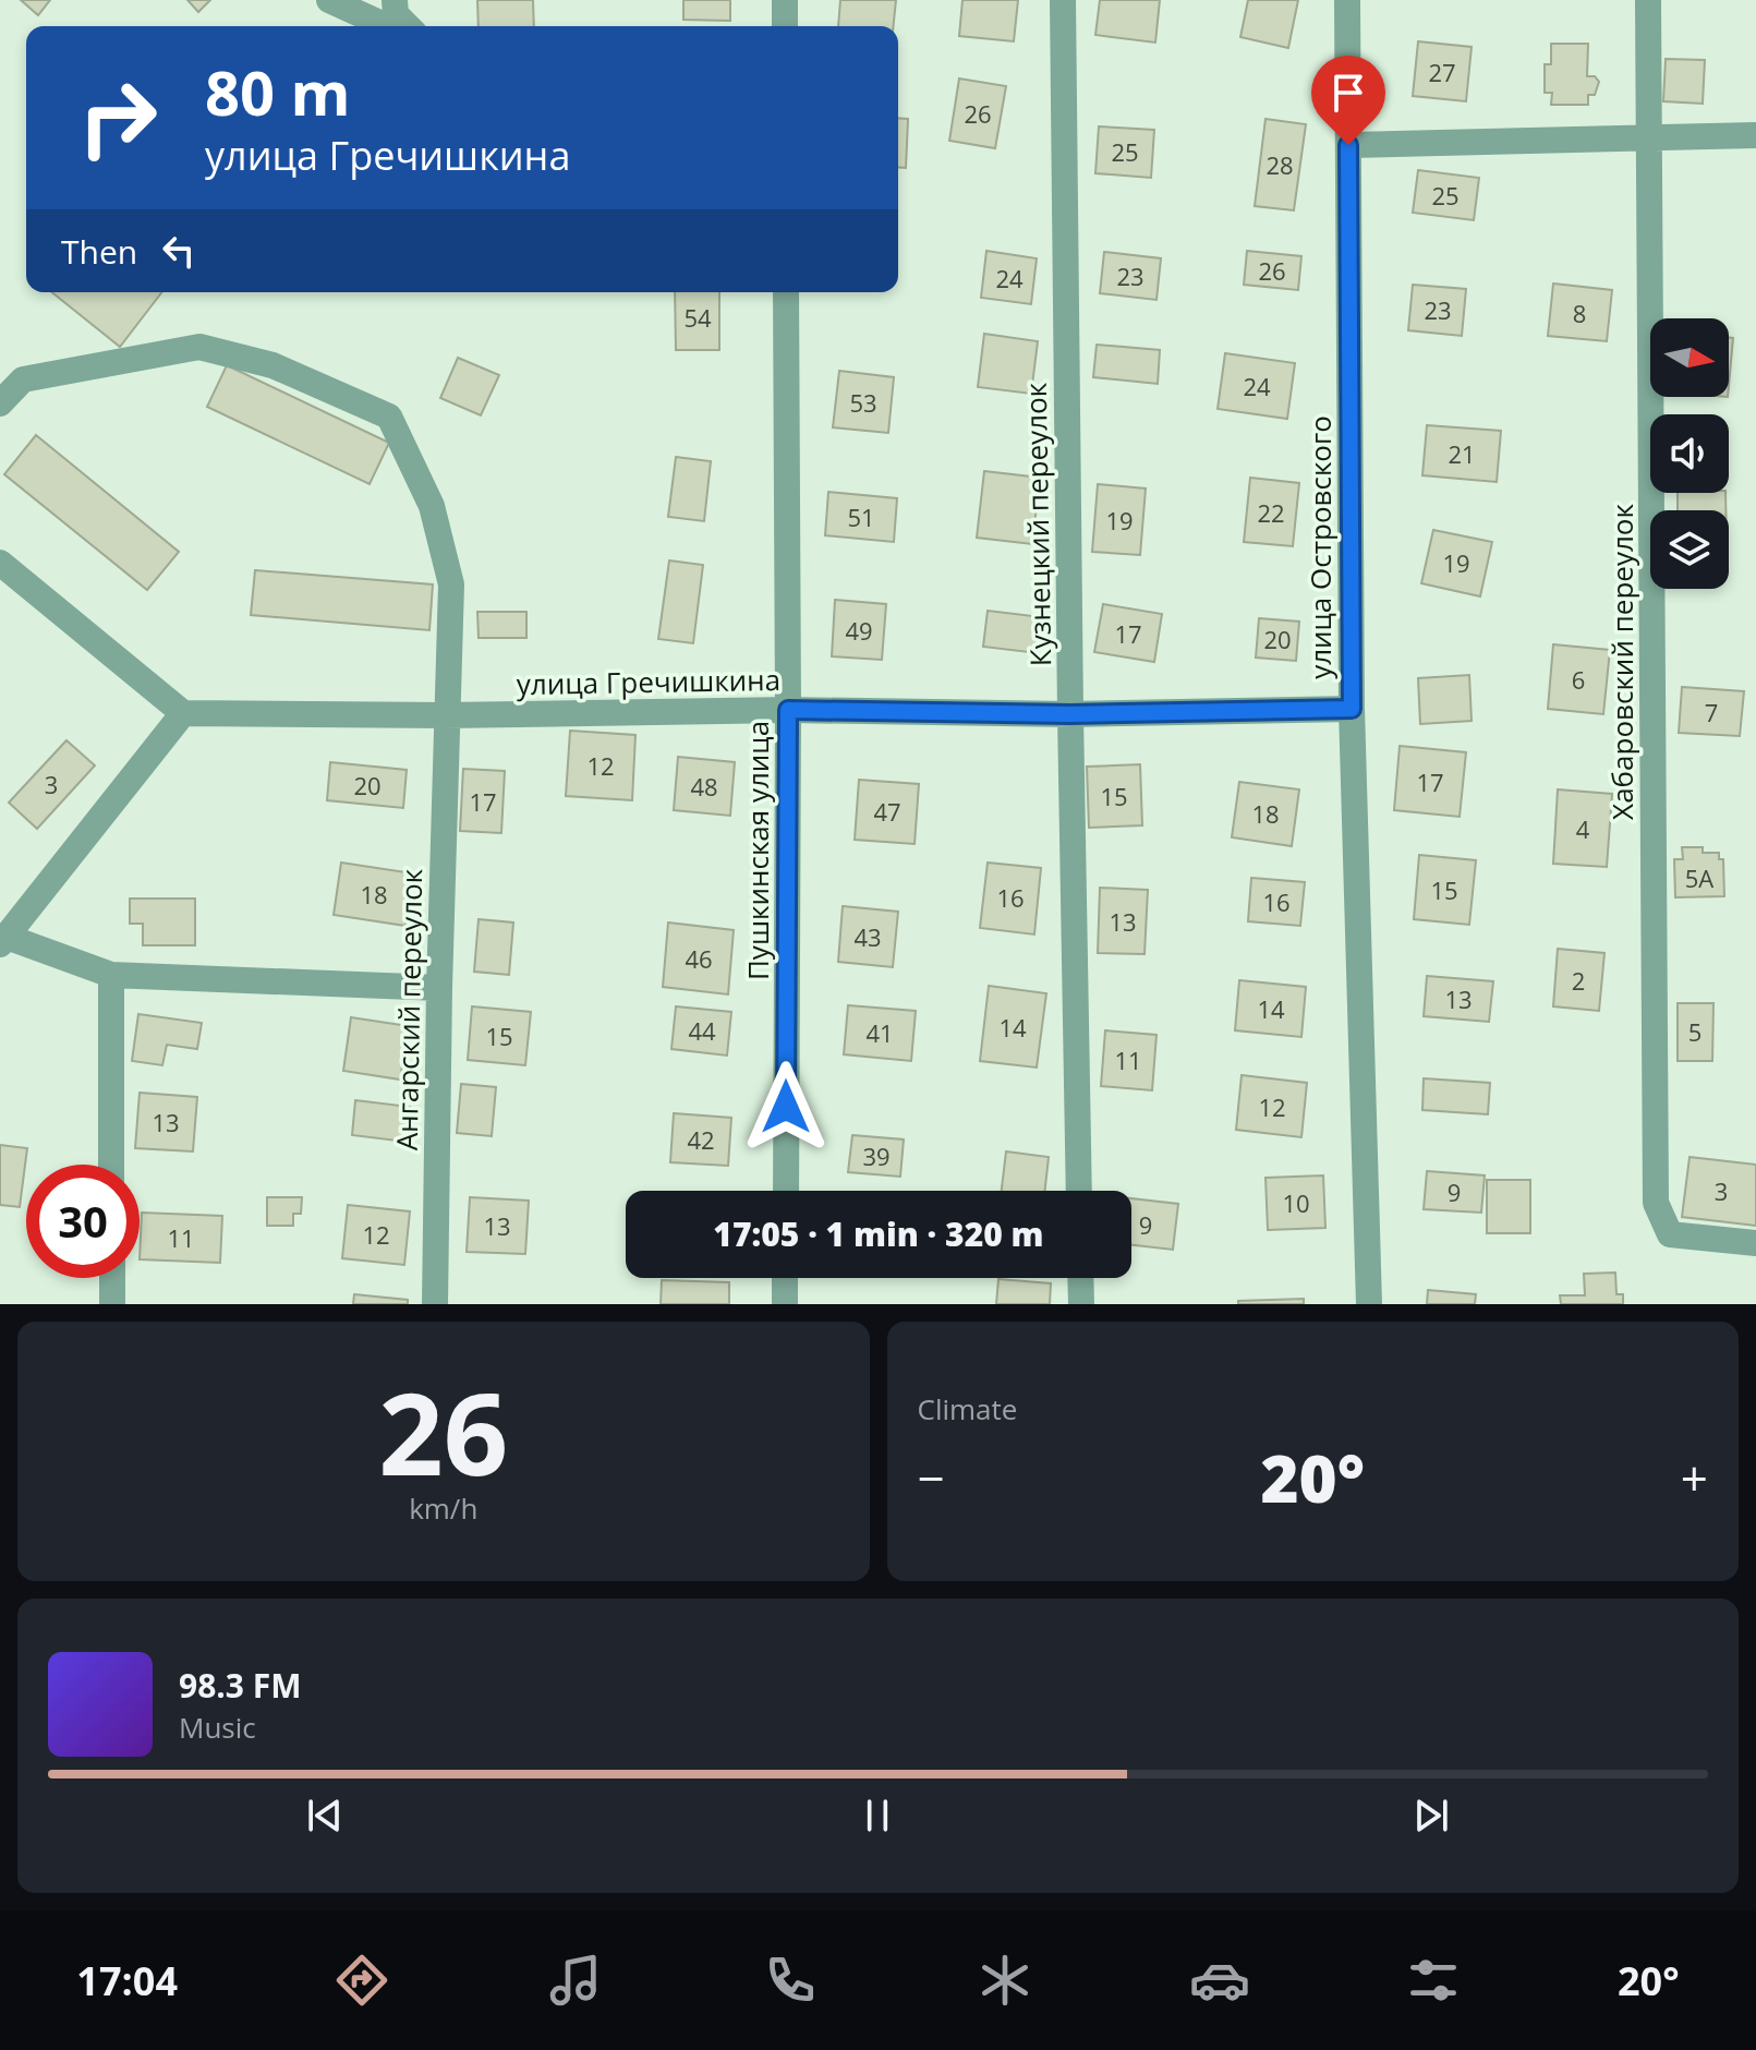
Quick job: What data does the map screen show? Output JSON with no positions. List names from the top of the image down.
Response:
{
  "streets": {
    "street": [
      "Кузнецкий переулок",
      "улица Островского",
      "Хабаровский переулок",
      "улица Гречишкина",
      "Пушкинская улица",
      "Ангарский переулок"
    ]
  },
  "crossings": [
    ["Кузнецкий переулок", "улица Гречишкина"],
    ["улица Островского", "улица Гречишкина"],
    ["улица Гречишкина", "Пушкинская улица"],
    ["улица Гречишкина", "Ангарский переулок"]
  ],
  "house_numbers": [
    "27",
    "26",
    "25",
    "28",
    "25",
    "26",
    "23",
    "24",
    "23",
    "8",
    "54",
    "24",
    "53",
    "21",
    "22",
    "51",
    "19",
    "19",
    "49",
    "17",
    "20",
    "6",
    "7",
    "12",
    "17",
    "3",
    "20",
    "48",
    "15",
    "17",
    "47",
    "18",
    "4",
    "5А",
    "15",
    "18",
    "16",
    "16",
    "13",
    "43",
    "46",
    "2",
    "13",
    "14",
    "14",
    "44",
    "5",
    "41",
    "15",
    "11",
    "12",
    "13",
    "42",
    "39",
    "3",
    "9",
    "10",
    "9",
    "13",
    "12",
    "11"
  ],
  "north": "right",
  "page": {
    "turn": ["80 m", "улица Гречишкина"],
    "then": "Then",
    "limit": "30",
    "trip": "17:05 · 1 min · 320 m",
    "tile": [
      ["26", "km/h"],
      "Climate"
    ],
    "heat": ["−", "20°", "+"],
    "song": ["98.3 FM", "Music"],
    "tabs": ["17:04", "20°"]
  }
}
